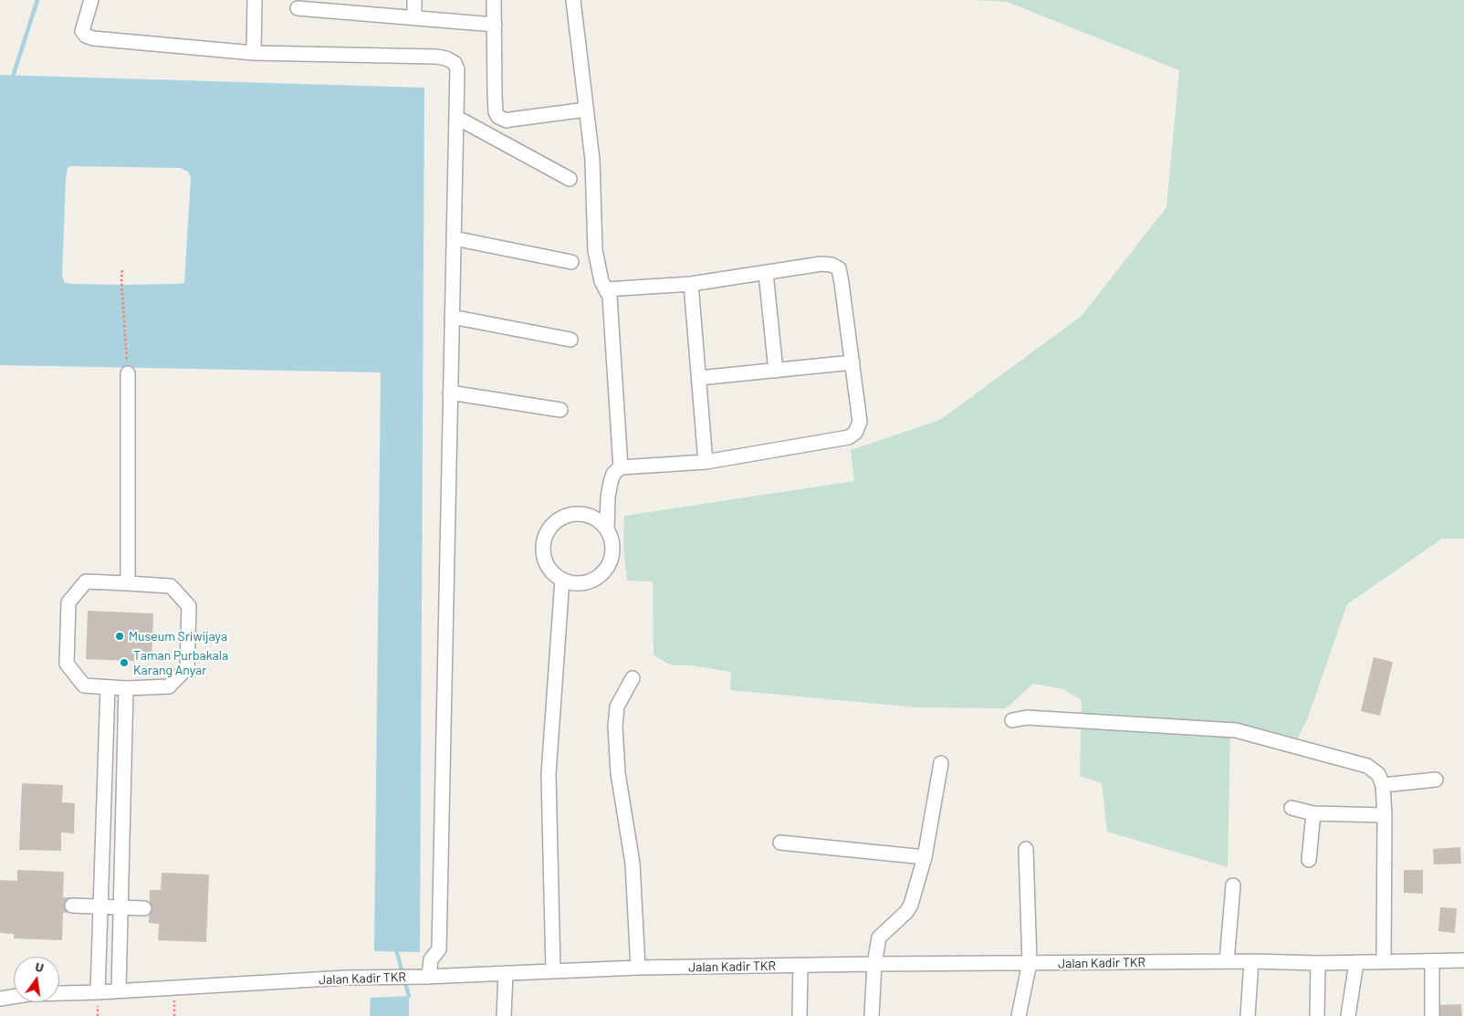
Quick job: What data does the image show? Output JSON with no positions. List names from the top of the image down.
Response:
{
  "streets": {
    "street": ["Jalan Kadir TKR"]
  },
  "places": ["Museum Sriwijaya", "Taman Purbakala Karang Anyar"],
  "north": "top"
}
